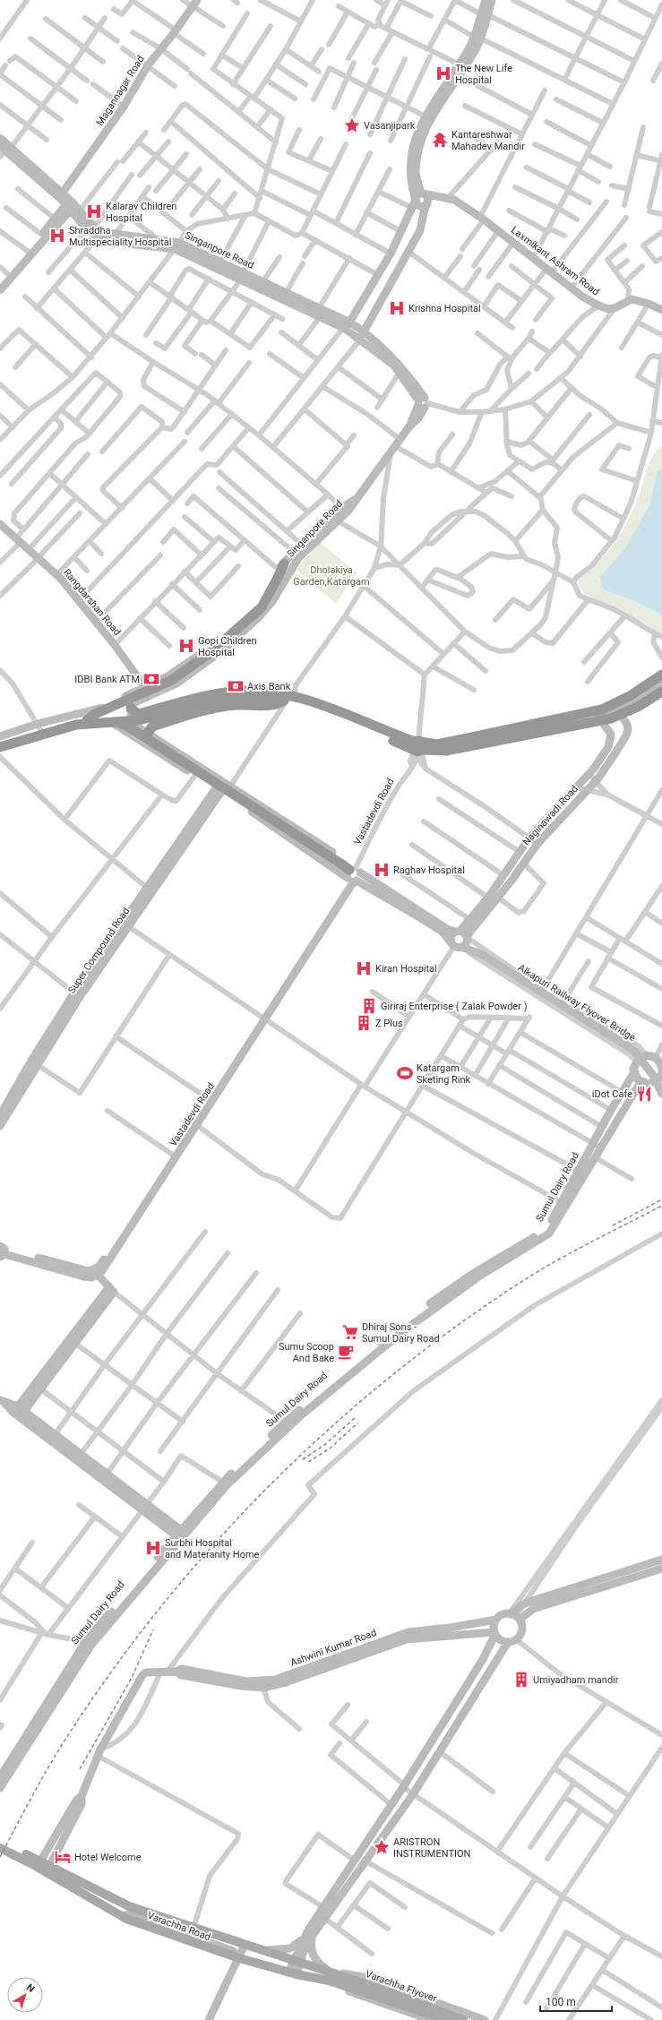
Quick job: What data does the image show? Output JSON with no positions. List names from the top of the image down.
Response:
{
  "streets": {
    "main road": ["Varachha Road", "Varachha Flyover"],
    "street": [
      "Magannagar Road",
      "Singanpore Road",
      "Laxmikant Ashram Road",
      "Rangdarshan Road",
      "Vastadevdi Road",
      "Naginawadi Road",
      "Super Compound Road",
      "Alkapuri Railway Flyover Bridge",
      "Sumul Dairy Road",
      "Ashwini Kumar Road"
    ]
  },
  "crossings": [
    ["Magannagar Road", "Singanpore Road"],
    ["Singanpore Road", "Rangdarshan Road"],
    ["Naginawadi Road", "Alkapuri Railway Flyover Bridge"],
    ["Ashwini Kumar Road", "Varachha Road"],
    ["Varachha Road", "Varachha Flyover"]
  ],
  "parks": ["Dholakiya Garden,Katargam"],
  "places": {
    "hospital": [
      "The New Life Hospital",
      "Kalarav Children Hospital",
      "Shraddha Multispeciality Hospital",
      "Krishna Hospital",
      "Gopi Children Hospital",
      "Raghav Hospital",
      "Kiran Hospital",
      "Surbhi Hospital and Materanity Home"
    ],
    "place": ["Vasanjipark", "ARISTRON INSTRUMENTION"],
    "temple": ["Kantareshwar Mahadev Mandir"],
    "bank": ["IDBI Bank ATM", "Axis Bank"],
    "building": ["Giriraj Enterprise ( Zalak Powder )", "Z Plus", "Umiyadham mandir"],
    "sports": ["Katargam Sketing Rink"],
    "restaurant": ["iDot Cafe"],
    "supermarket": ["Dhiraj Sons - Sumul Dairy Road"],
    "cafe": ["Sumu Scoop And Bake"],
    "hotel": ["Hotel Welcome"]
  },
  "scale_bar": "100 m",
  "north": "top right"
}
